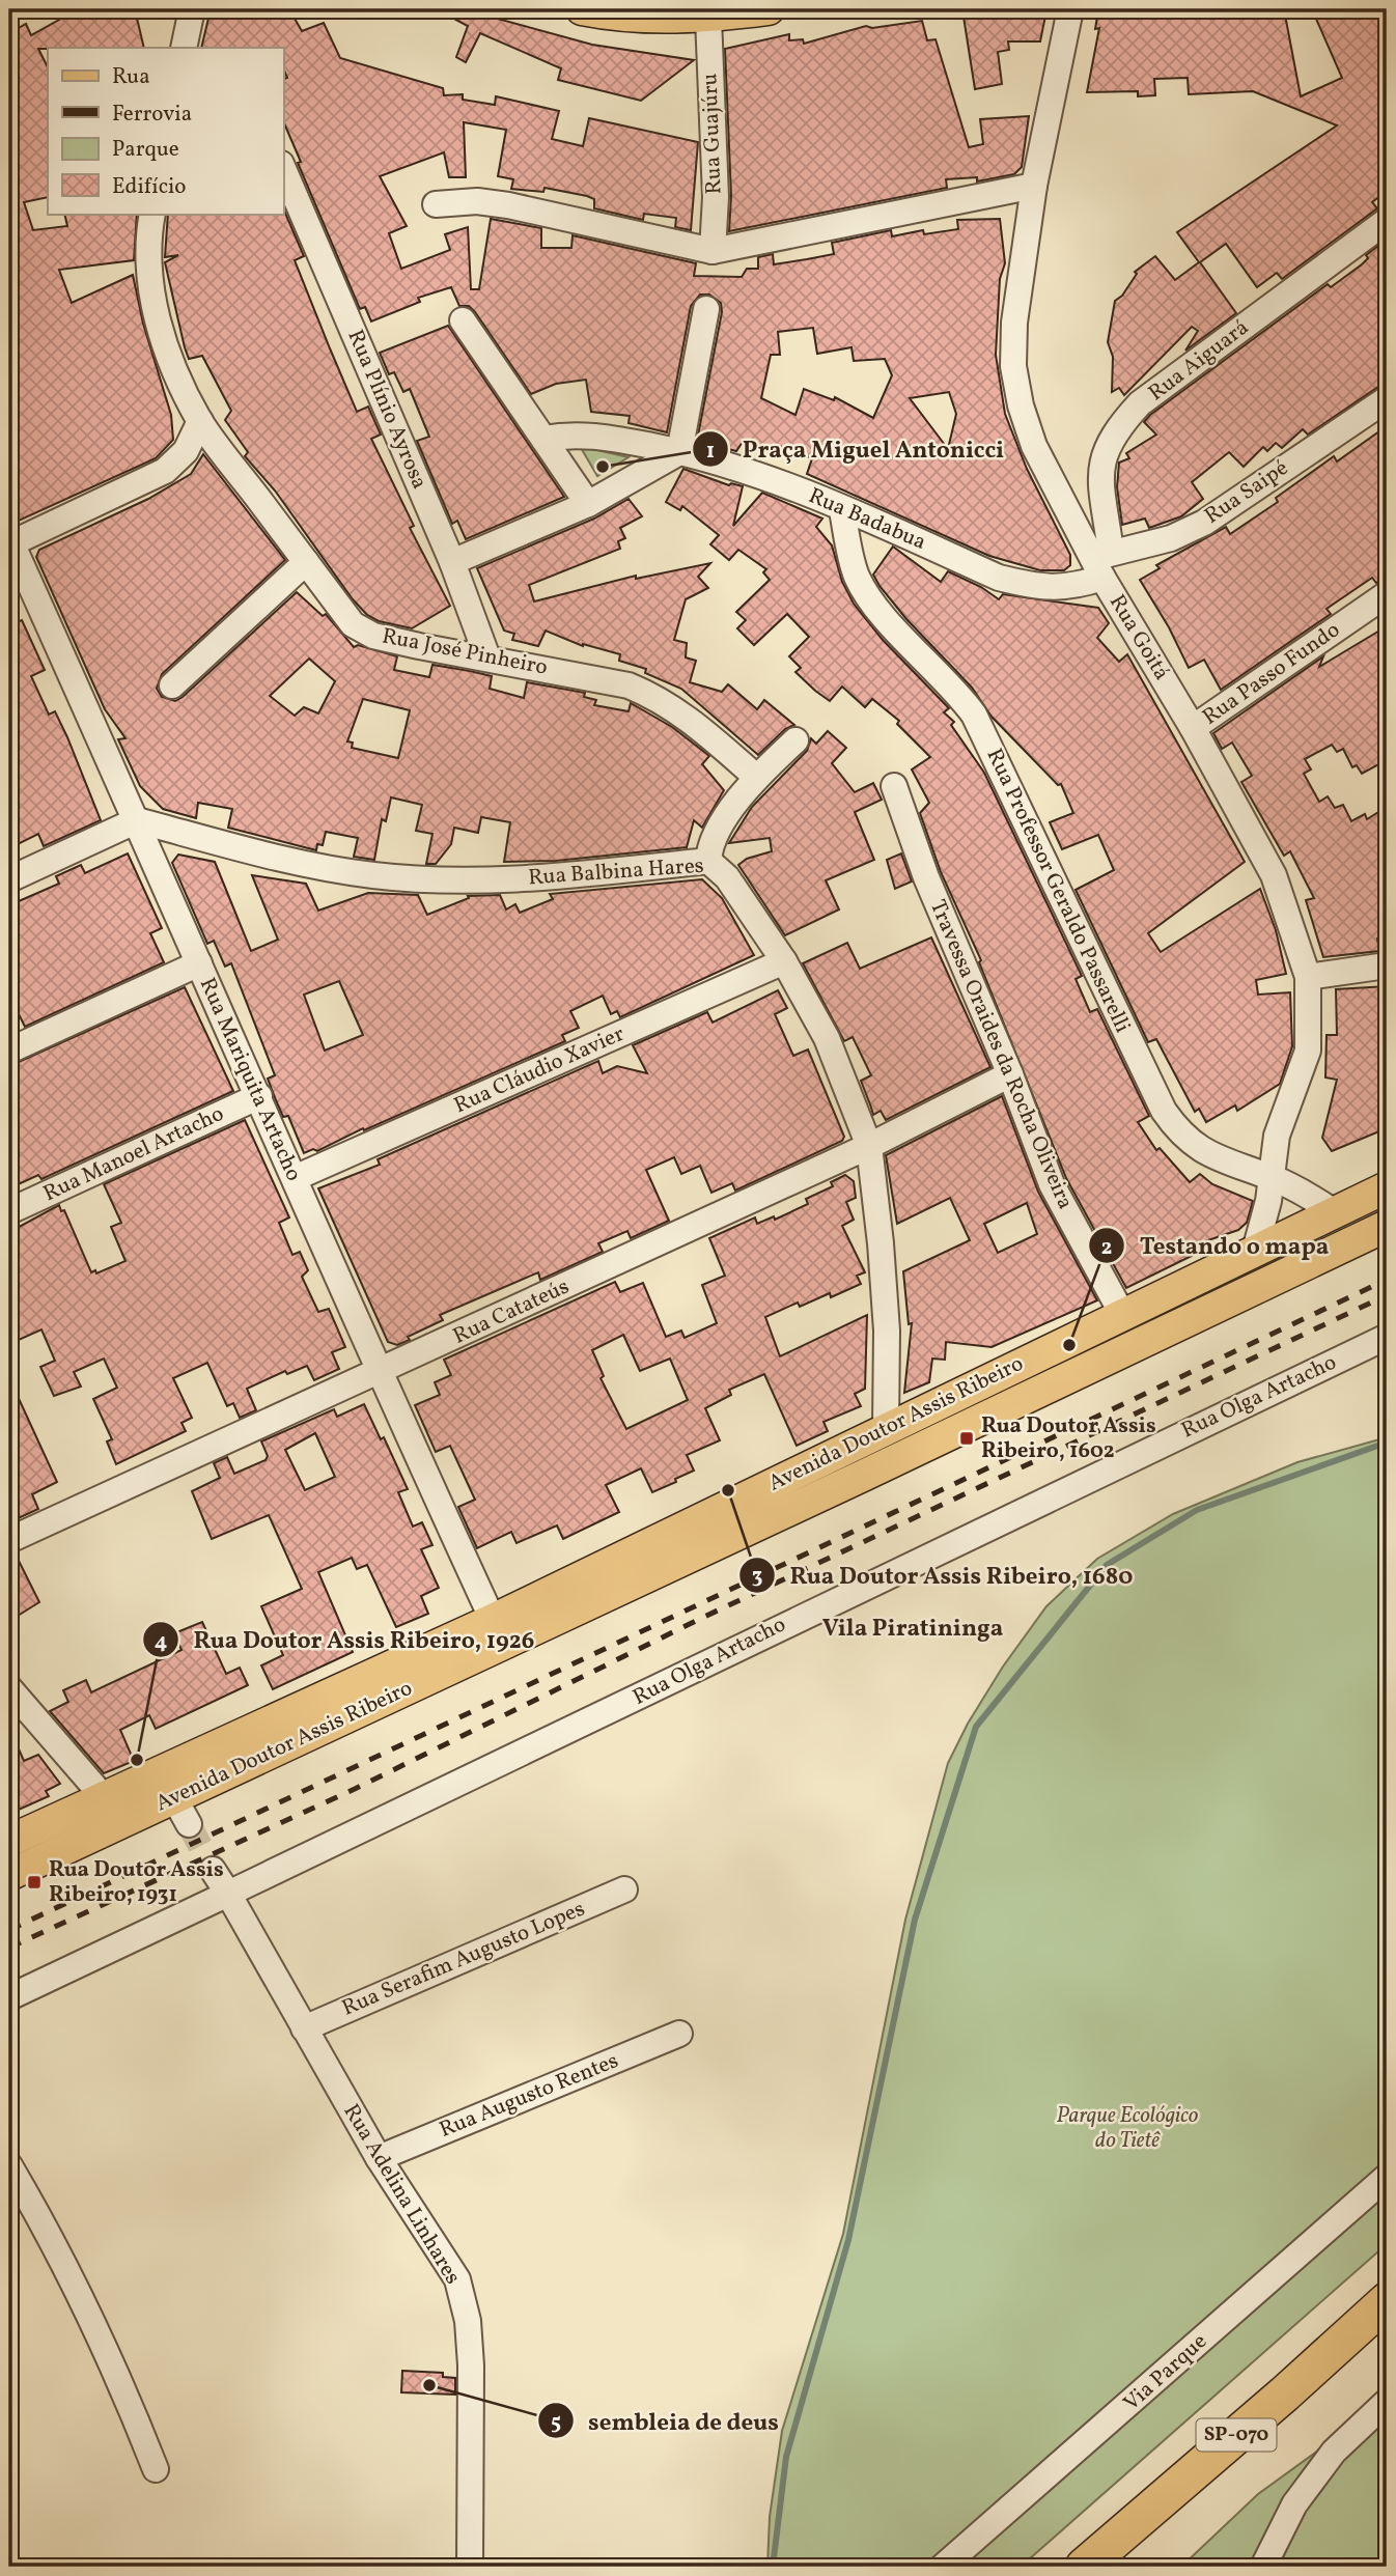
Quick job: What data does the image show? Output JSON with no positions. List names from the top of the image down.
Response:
{
  "streets": {
    "highway": ["SP-070"],
    "main road": ["Avenida Doutor Assis Ribeiro"],
    "street": [
      "Rua Guajúru",
      "Rua Aiguará",
      "Rua Plínio Ayrosa",
      "Rua Saipé",
      "Rua Badabua",
      "Rua Goitá",
      "Rua José Pinheiro",
      "Rua Passo Fundo",
      "Rua Balbina Hares",
      "Rua Professor Geraldo Passarelli",
      "Travessa Oraides da Rocha Oliveira",
      "Rua Cláudio Xavier",
      "Rua Mariquita Artacho",
      "Rua Manoel Artacho",
      "Rua Catateús",
      "Rua Olga Artacho",
      "Rua Serafim Augusto Lopes",
      "Rua Augusto Rentes",
      "Rua Adelina Linhares",
      "Via Parque"
    ]
  },
  "crossings": [
    ["Rua Aiguará", "Rua Saipé"],
    ["Rua Aiguará", "Rua Badabua"],
    ["Rua Aiguará", "Rua Goitá"],
    ["Rua Plínio Ayrosa", "Rua José Pinheiro"],
    ["Rua Saipé", "Rua Badabua"],
    ["Rua Saipé", "Rua Goitá"],
    ["Rua Badabua", "Rua Goitá"],
    ["Rua Badabua", "Rua Professor Geraldo Passarelli"],
    ["Rua Goitá", "Rua Passo Fundo"],
    ["Rua Goitá", "Rua Professor Geraldo Passarelli"],
    ["Rua Goitá", "Avenida Doutor Assis Ribeiro"],
    ["Rua Balbina Hares", "Rua Cláudio Xavier"],
    ["Rua Balbina Hares", "Rua Mariquita Artacho"],
    ["Rua Balbina Hares", "Rua Catateús"],
    ["Rua Balbina Hares", "Avenida Doutor Assis Ribeiro"],
    ["Rua Professor Geraldo Passarelli", "Avenida Doutor Assis Ribeiro"],
    ["Travessa Oraides da Rocha Oliveira", "Rua Catateús"],
    ["Travessa Oraides da Rocha Oliveira", "Avenida Doutor Assis Ribeiro"],
    ["Rua Cláudio Xavier", "Rua Mariquita Artacho"],
    ["Rua Mariquita Artacho", "Rua Manoel Artacho"],
    ["Rua Mariquita Artacho", "Rua Catateús"],
    ["Rua Mariquita Artacho", "Avenida Doutor Assis Ribeiro"],
    ["Rua Olga Artacho", "Rua Adelina Linhares"],
    ["Rua Serafim Augusto Lopes", "Rua Adelina Linhares"],
    ["Rua Augusto Rentes", "Rua Adelina Linhares"]
  ],
  "districts": ["Vila Piratininga"],
  "parks": ["Parque Ecológico do Tietê"],
  "places": {
    "other": [
      "Praça Miguel Antonicci",
      "Testando o mapa",
      "Rua Doutor Assis Ribeiro, 1680",
      "Rua Doutor Assis Ribeiro, 1926",
      "sembleia de deus"
    ],
    "transit": ["Rua Doutor Assis Ribeiro, 1602", "Rua Doutor Assis Ribeiro, 1931"]
  },
  "legend": [
    "Rua",
    "Ferrovia",
    "Parque",
    "Edifício"
  ]
}
